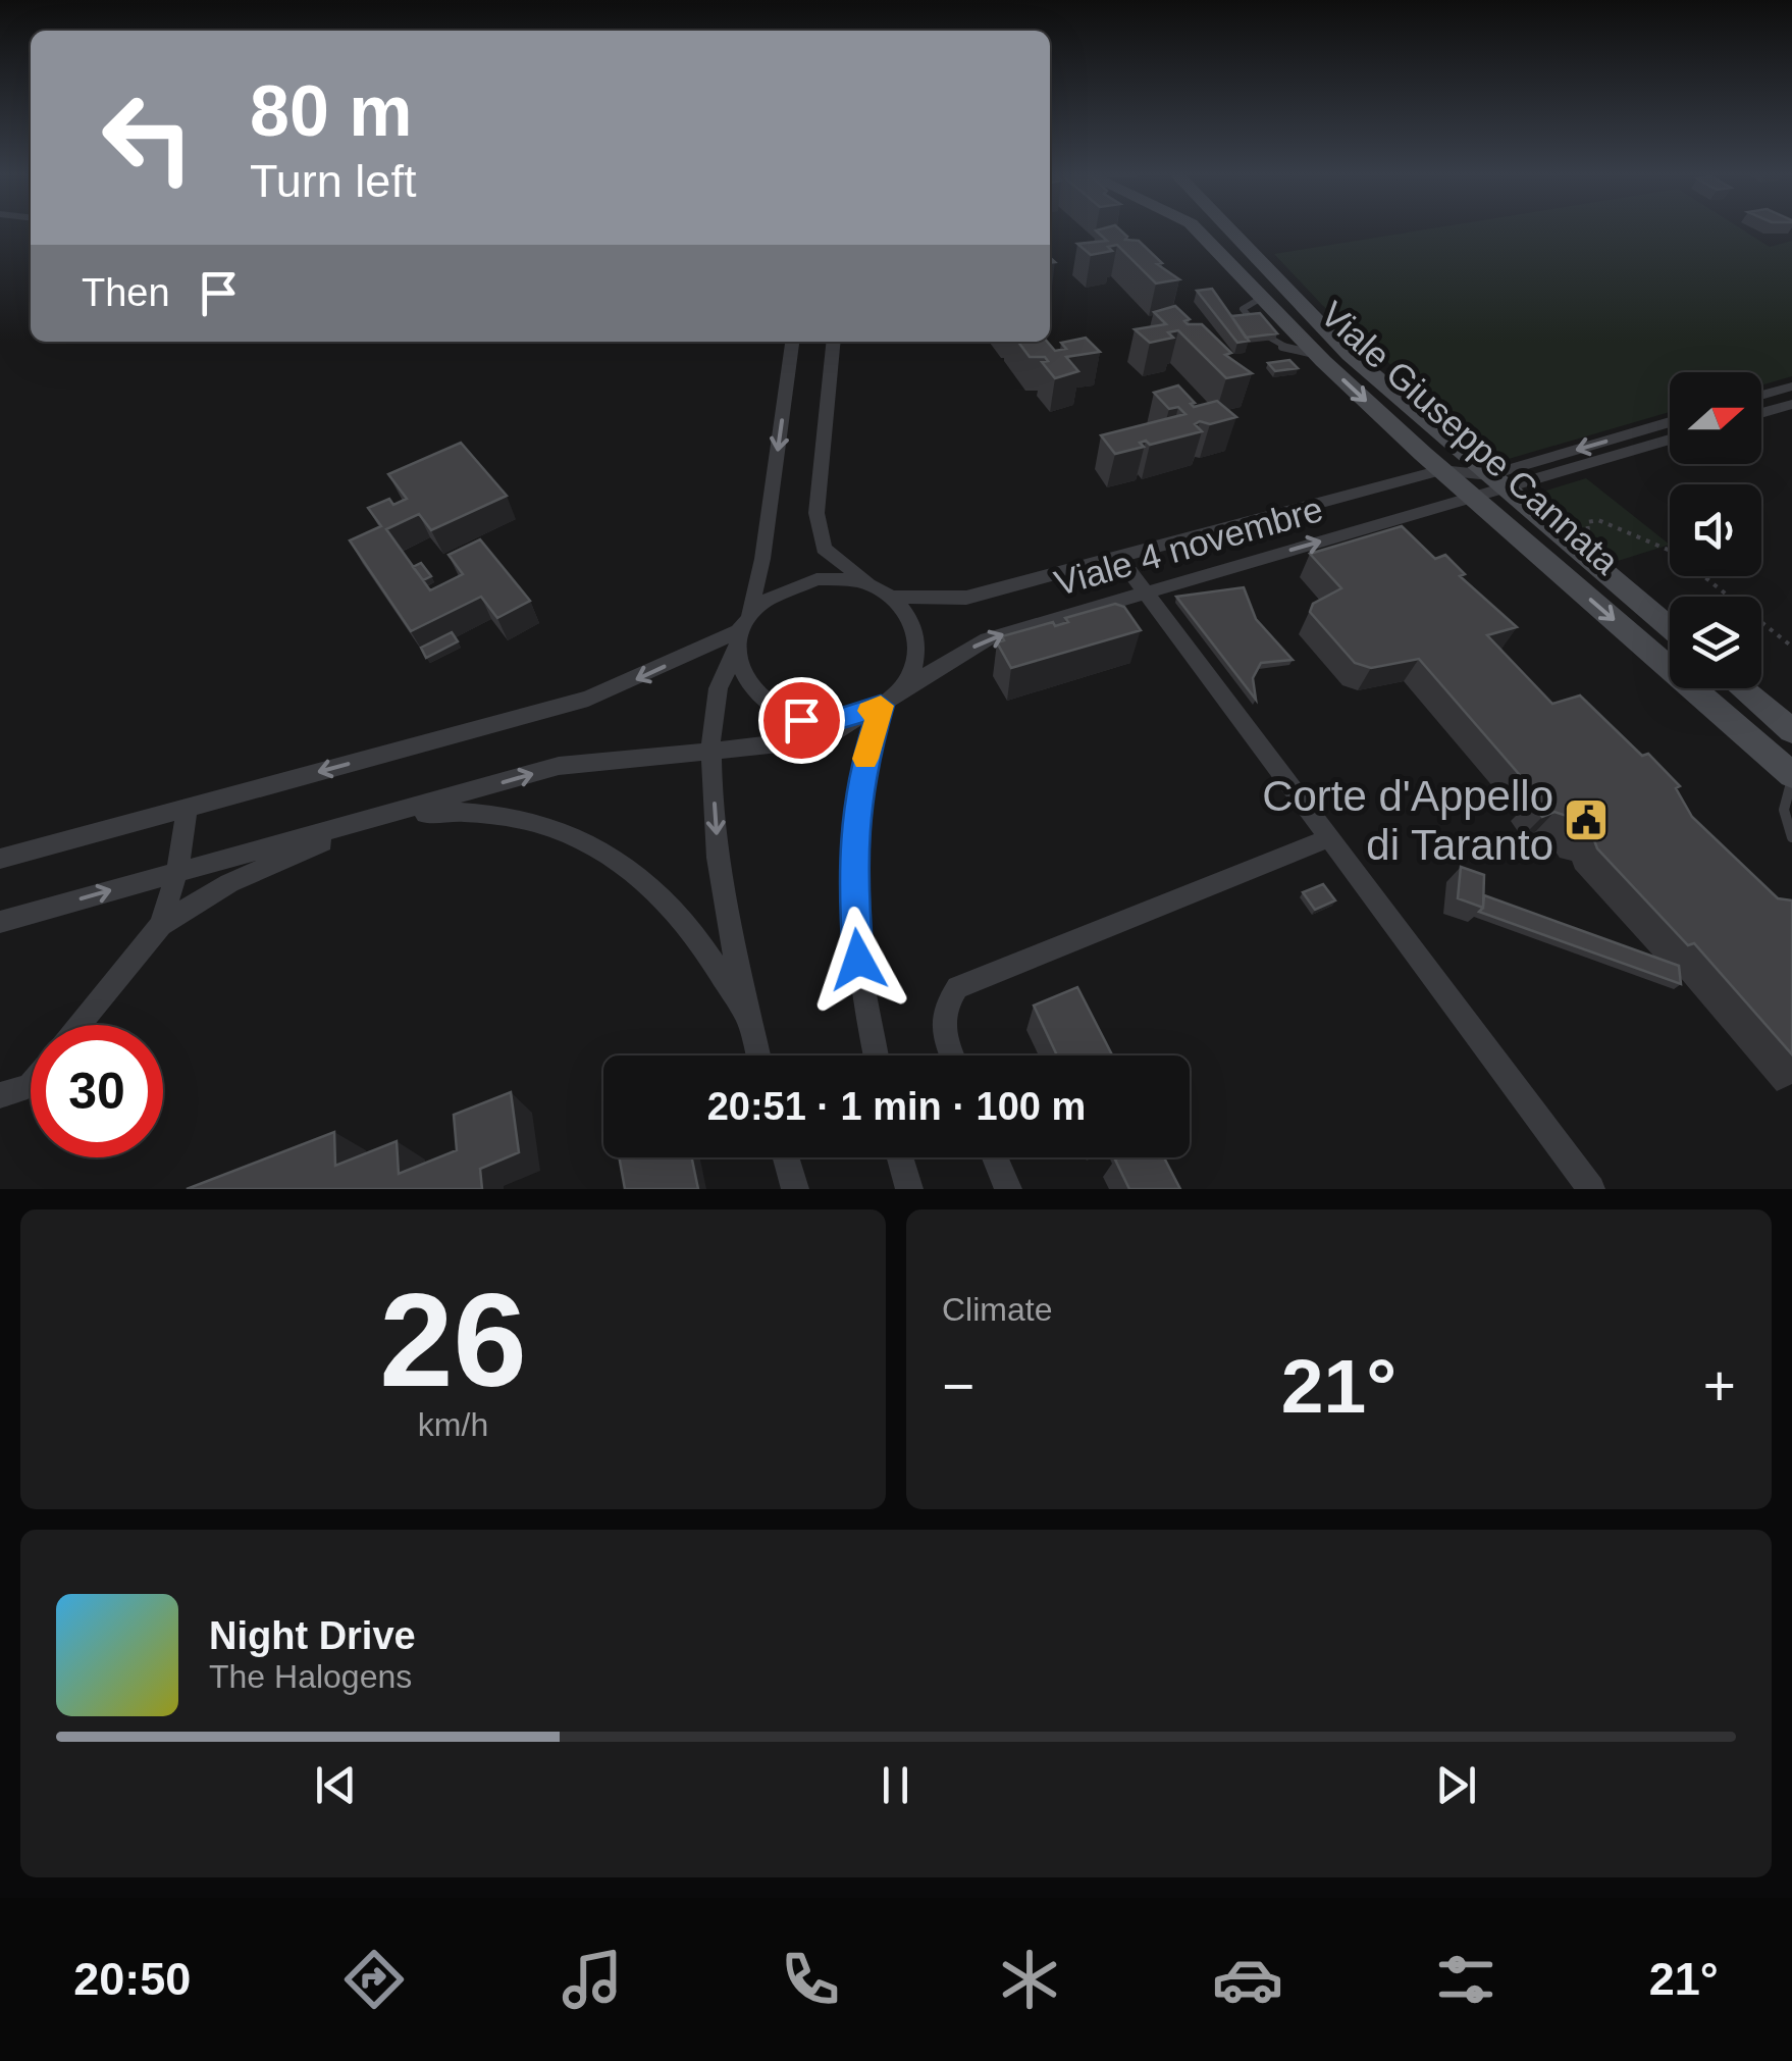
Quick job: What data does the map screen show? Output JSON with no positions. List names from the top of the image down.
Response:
{
  "streets": {
    "street": ["Viale Giuseppe Cannata", "Viale 4 novembre"]
  },
  "crossings": [
    ["Viale Giuseppe Cannata", "Viale 4 novembre"]
  ],
  "places": {
    "public building": ["Corte d'Appello di Taranto"]
  },
  "north": "right",
  "page": {
    "turn": ["80 m", "Turn left"],
    "then": "Then",
    "limit": "30",
    "trip": "20:51 · 1 min · 100 m",
    "tile": [
      ["26", "km/h"],
      "Climate"
    ],
    "heat": ["−", "21°", "+"],
    "song": ["Night Drive", "The Halogens"],
    "tabs": ["20:50", "21°"]
  }
}
